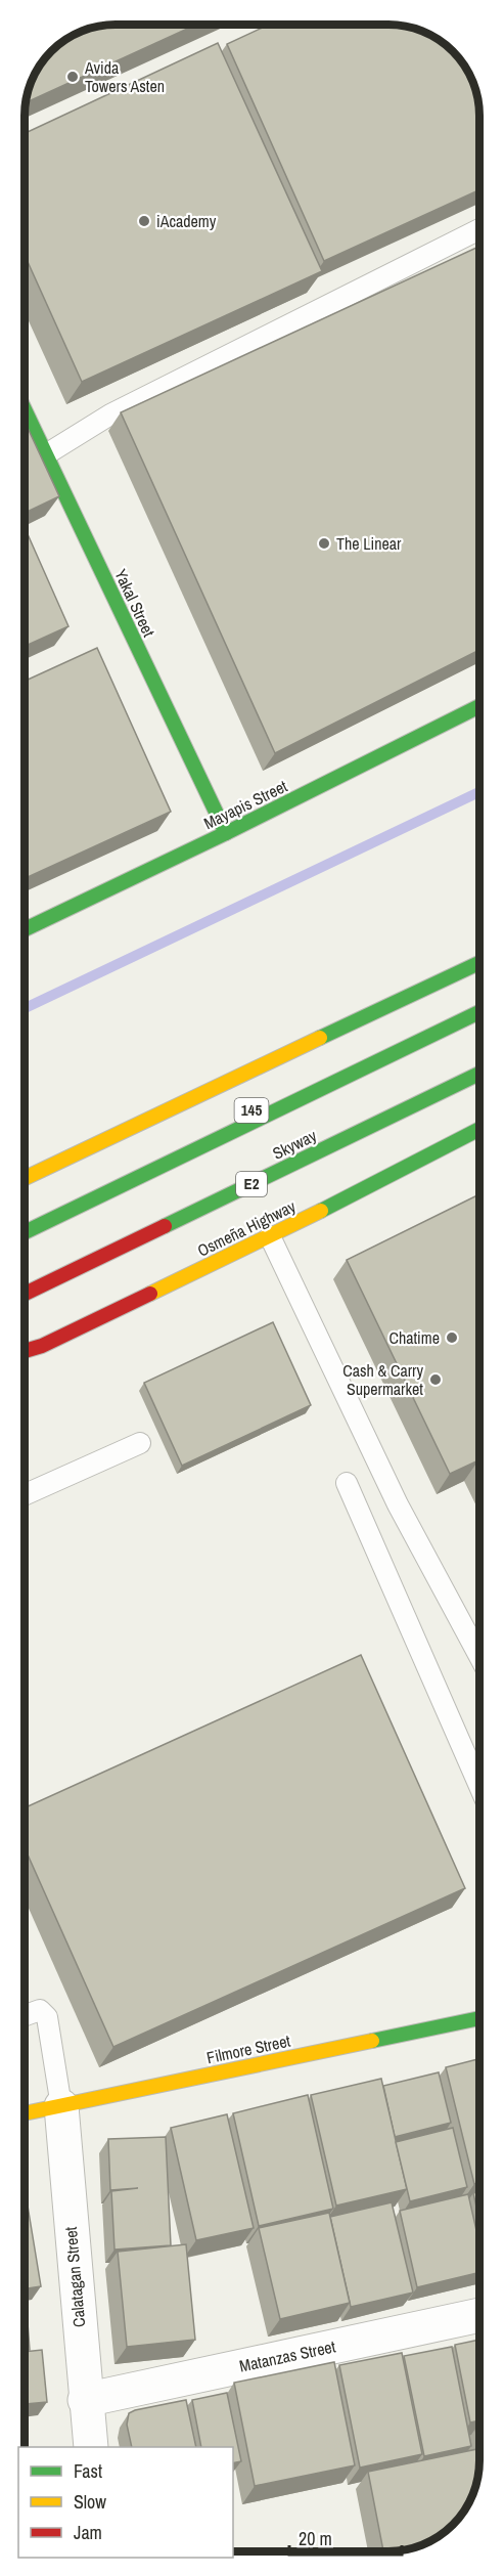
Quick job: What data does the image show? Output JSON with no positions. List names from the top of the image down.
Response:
{
  "streets": {
    "main road": [
      "Yakal Street",
      "Mayapis Street",
      "145",
      "Skyway",
      "E2",
      "Osmeña Highway",
      "Filmore Street"
    ],
    "street": ["Calatagan Street", "Matanzas Street"]
  },
  "crossings": [
    ["Yakal Street", "Mayapis Street"],
    ["Filmore Street", "Calatagan Street"],
    ["Calatagan Street", "Matanzas Street"]
  ],
  "places": [
    "Avida Towers Asten",
    "iAcademy",
    "The Linear",
    "Chatime",
    "Cash & Carry Supermarket"
  ],
  "legend": ["Fast", "Slow", "Jam"],
  "scale_bar": "20 m"
}
